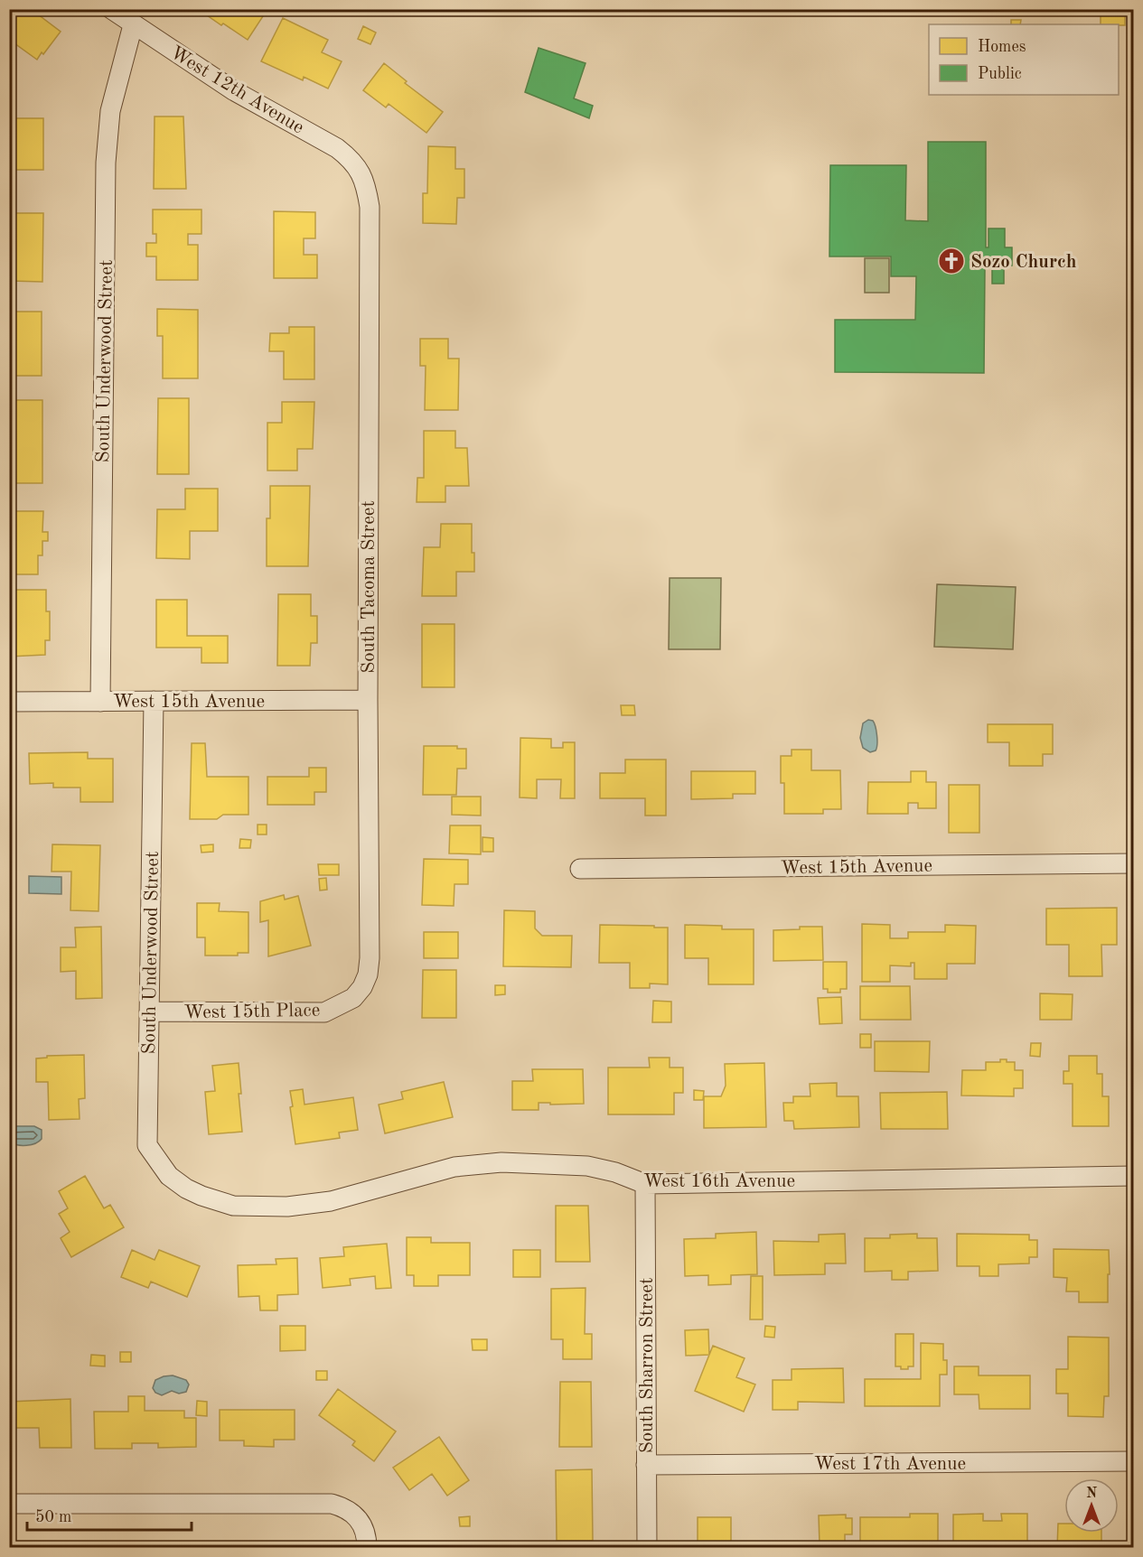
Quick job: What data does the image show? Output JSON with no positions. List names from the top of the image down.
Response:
{
  "streets": {
    "street": [
      "West 12th Avenue",
      "South Underwood Street",
      "South Tacoma Street",
      "West 15th Avenue",
      "West 15th Place",
      "West 16th Avenue",
      "South Sharron Street",
      "West 17th Avenue"
    ]
  },
  "crossings": [
    ["West 12th Avenue", "South Underwood Street"],
    ["West 12th Avenue", "South Tacoma Street"],
    ["South Underwood Street", "West 15th Avenue"],
    ["South Underwood Street", "West 15th Place"],
    ["South Underwood Street", "West 16th Avenue"],
    ["South Tacoma Street", "West 15th Avenue"],
    ["South Tacoma Street", "West 15th Place"],
    ["West 16th Avenue", "South Sharron Street"],
    ["South Sharron Street", "West 17th Avenue"]
  ],
  "places": {
    "church": ["Sozo Church"]
  },
  "legend": ["Homes", "Public"],
  "scale_bar": "50 m",
  "north": "top"
}
